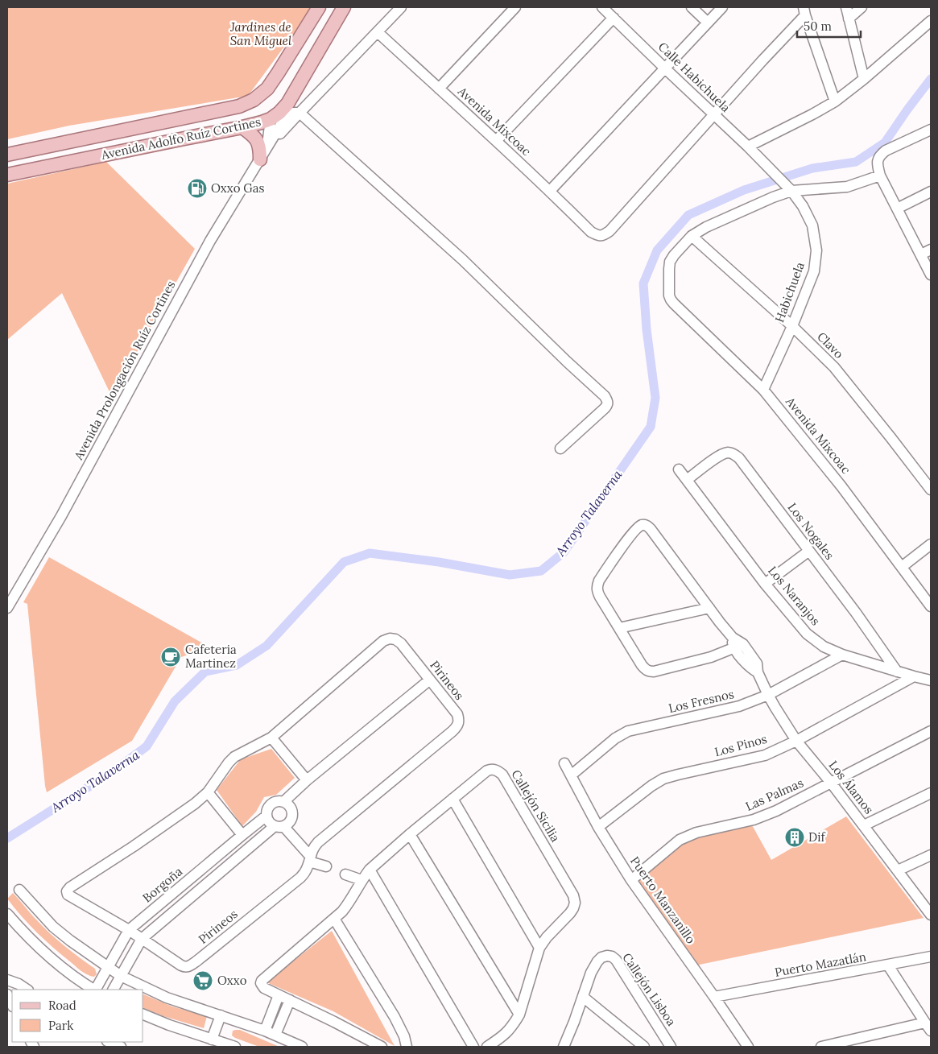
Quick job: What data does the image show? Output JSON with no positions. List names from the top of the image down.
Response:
{
  "streets": {
    "main road": ["Avenida Adolfo Ruíz Cortines"],
    "street": [
      "Calle Habichuela",
      "Avenida Mixcoac",
      "Habichuela",
      "Clavo",
      "Avenida Prolongación Ruíz Cortines",
      "Los Nogales",
      "Los Naranjos",
      "Pirineos",
      "Los Fresnos",
      "Los Pinos",
      "Los Álamos",
      "Las Palmas",
      "Callejón Sicilia",
      "Borgoña",
      "Puerto Manzanillo",
      "Puerto Mazatlán",
      "Callejón Lisboa"
    ]
  },
  "crossings": [
    ["Calle Habichuela", "Avenida Mixcoac"],
    ["Calle Habichuela", "Habichuela"],
    ["Avenida Mixcoac", "Habichuela"],
    ["Avenida Mixcoac", "Clavo"],
    ["Avenida Mixcoac", "Avenida Prolongación Ruíz Cortines"],
    ["Avenida Adolfo Ruíz Cortines", "Avenida Prolongación Ruíz Cortines"],
    ["Habichuela", "Clavo"],
    ["Los Nogales", "Los Naranjos"],
    ["Los Naranjos", "Los Fresnos"],
    ["Los Naranjos", "Los Pinos"],
    ["Pirineos", "Borgoña"],
    ["Los Fresnos", "Los Álamos"],
    ["Los Fresnos", "Puerto Manzanillo"],
    ["Los Pinos", "Los Álamos"],
    ["Los Pinos", "Puerto Manzanillo"],
    ["Los Álamos", "Las Palmas"],
    ["Las Palmas", "Puerto Manzanillo"],
    ["Puerto Manzanillo", "Puerto Mazatlán"]
  ],
  "water": ["Arroyo Talaverna"],
  "parks": ["Jardines de San Miguel"],
  "places": {
    "fuel station": ["Oxxo Gas"],
    "cafe": ["Cafeteria Martinez"],
    "building": ["Dif"],
    "supermarket": ["Oxxo"]
  },
  "legend": ["Road", "Park"],
  "scale_bar": "50 m"
}
